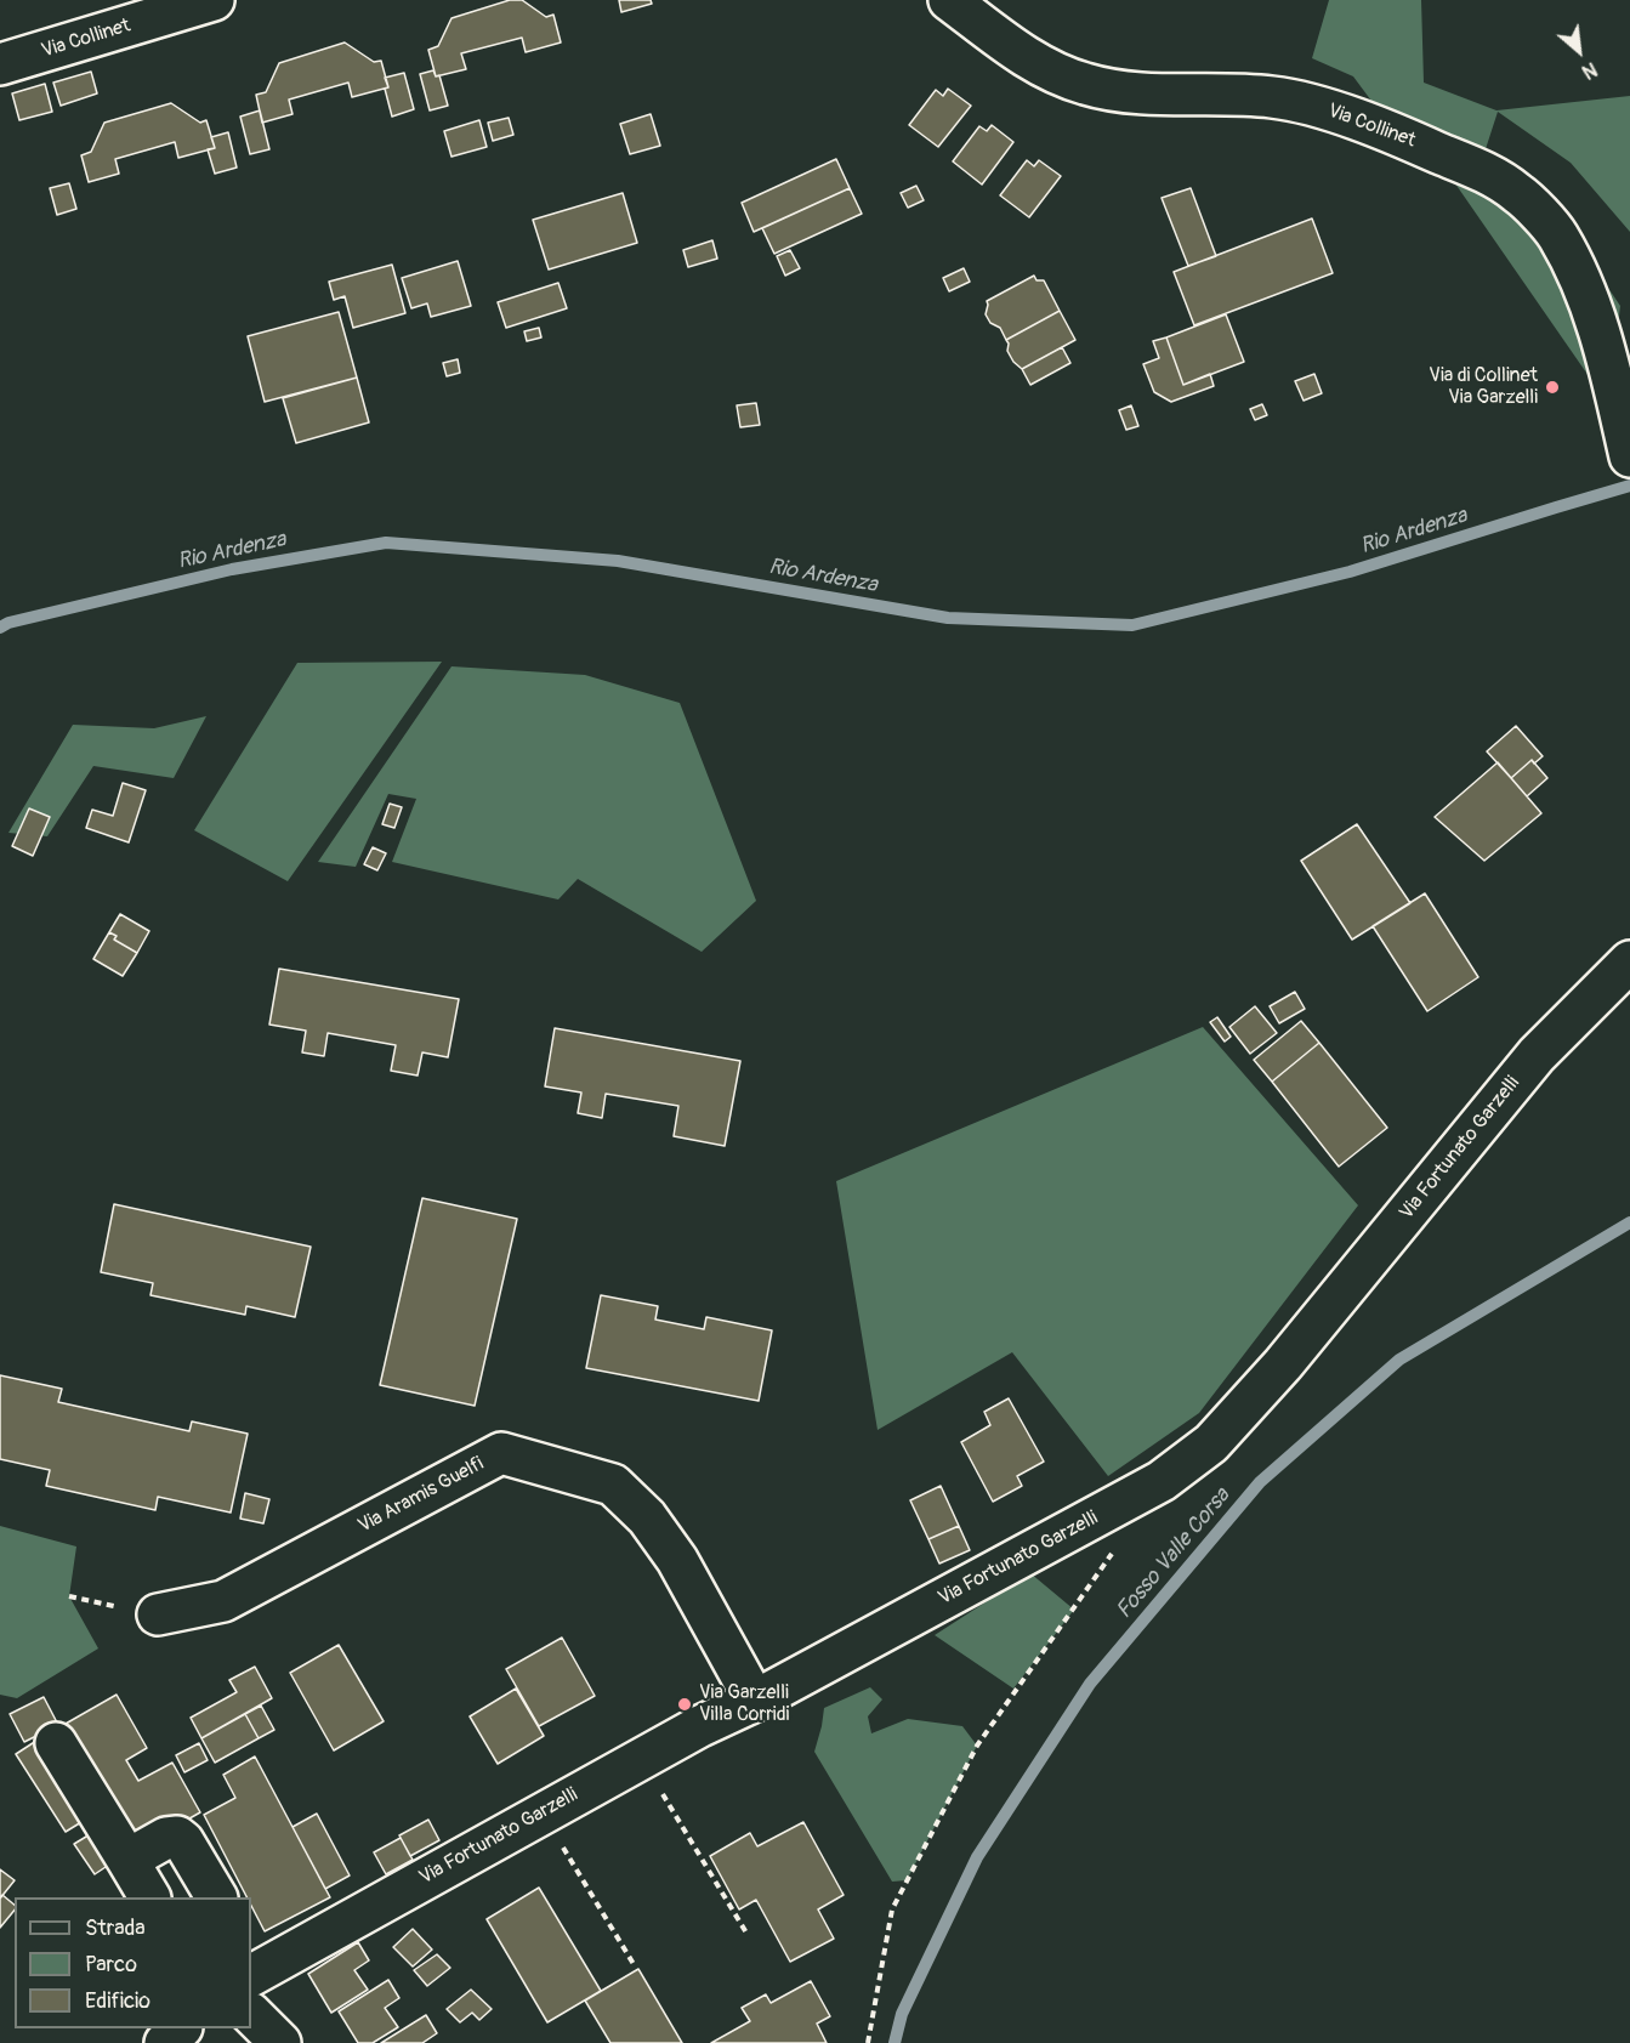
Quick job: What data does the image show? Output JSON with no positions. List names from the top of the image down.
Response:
{
  "streets": {
    "street": ["Via Collinet", "Via Fortunato Garzelli", "Via Aramis Guelfi"]
  },
  "crossings": [
    ["Via Fortunato Garzelli", "Via Aramis Guelfi"]
  ],
  "water": ["Rio Ardenza", "Fosso Valle Corsa"],
  "places": ["Via di Collinet Via Garzelli", "Via Garzelli Villa Corridi"],
  "legend": ["Strada", "Parco", "Edificio"],
  "north": "bottom right"
}
